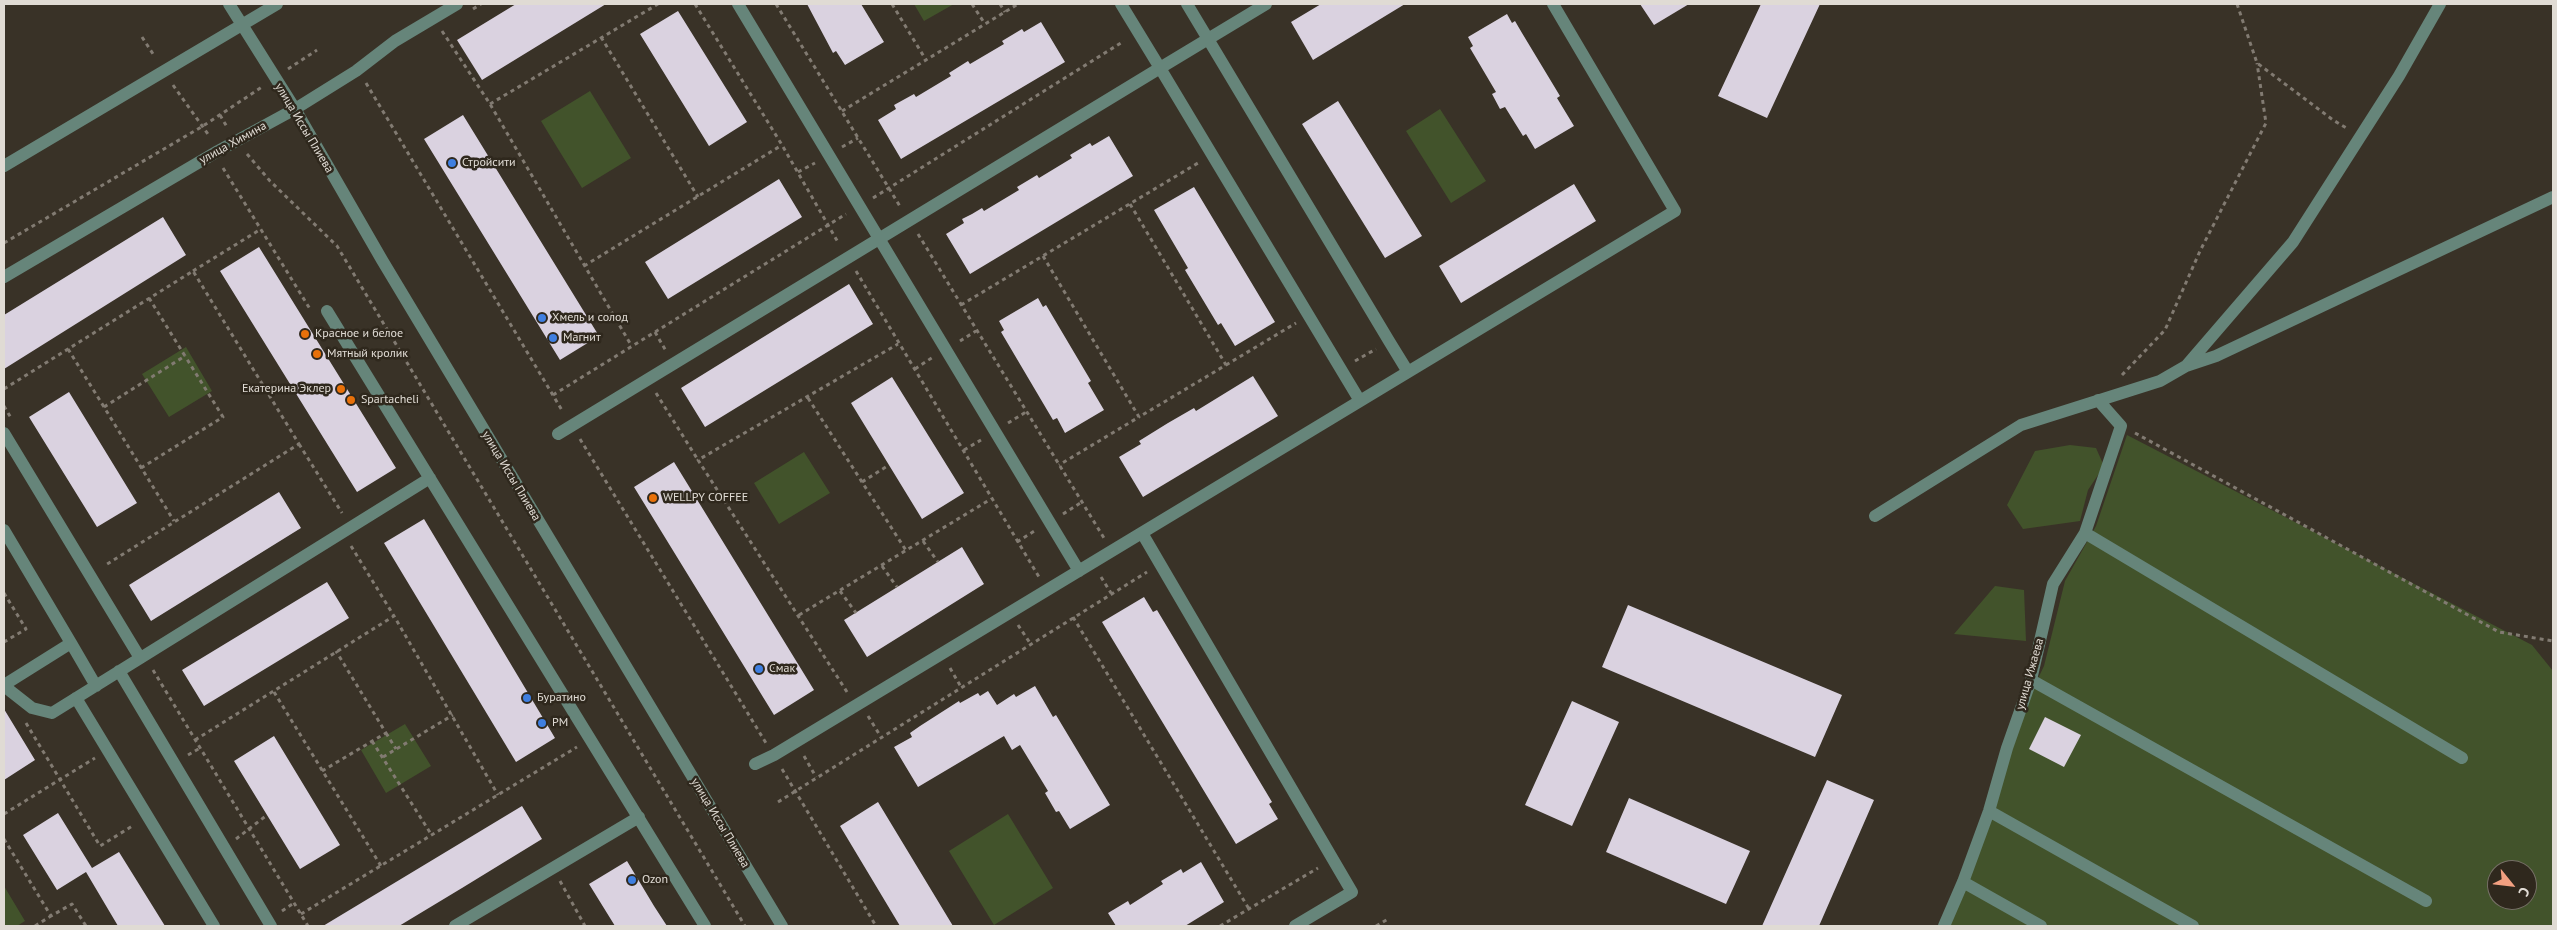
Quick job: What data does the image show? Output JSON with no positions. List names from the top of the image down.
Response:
{
  "streets": {
    "street": ["улица Иссы Плиева", "улица Химина", "улица Ижаева"]
  },
  "crossings": [
    ["улица Иссы Плиева", "улица Химина"]
  ],
  "places": [
    "Стройсити",
    "Хмель и солод",
    "Красное и белое",
    "Магнит",
    "Мятный кролик",
    "Екатерина Эклер",
    "Spartacheli",
    "WELLPY COFFEE",
    "Смак",
    "Буратино",
    "PM",
    "Ozon"
  ],
  "north": "bottom right"
}
